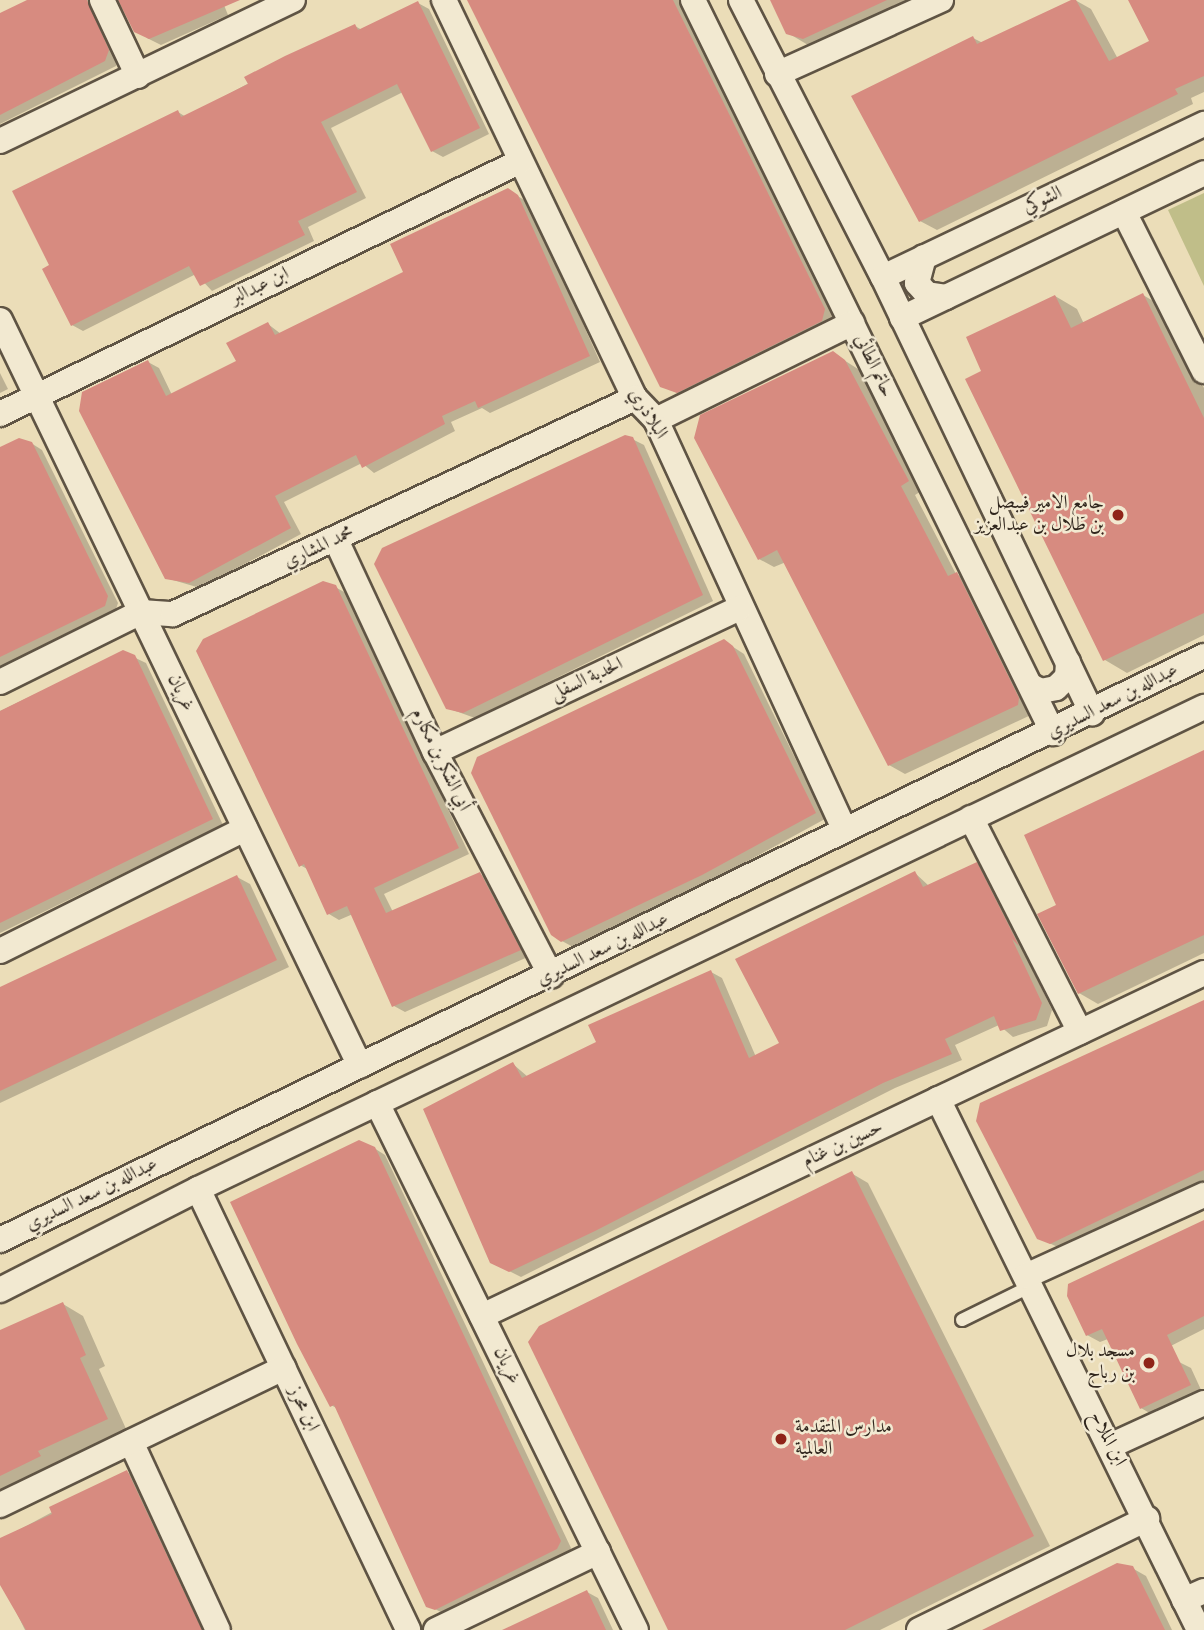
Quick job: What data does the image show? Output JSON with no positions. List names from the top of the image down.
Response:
{
  "streets": {
    "street": [
      "الشوكي",
      "ابن عبدالبر",
      "حاتم الطائي",
      "البلاذري",
      "محمد المشاري",
      "الحدبة السفلى",
      "غريان",
      "عبدالله بن سعد السديري",
      "أبي الشكر بن مكارم",
      "حسين بن غنام",
      "ابن محرز",
      "ابن الملاح"
    ]
  },
  "crossings": [
    ["ابن عبدالبر", "البلاذري"],
    ["ابن عبدالبر", "غريان"],
    ["حاتم الطائي", "عبدالله بن سعد السديري"],
    ["البلاذري", "محمد المشاري"],
    ["البلاذري", "الحدبة السفلى"],
    ["البلاذري", "عبدالله بن سعد السديري"],
    ["محمد المشاري", "غريان"],
    ["محمد المشاري", "أبي الشكر بن مكارم"],
    ["الحدبة السفلى", "أبي الشكر بن مكارم"],
    ["غريان", "عبدالله بن سعد السديري"],
    ["غريان", "حسين بن غنام"],
    ["عبدالله بن سعد السديري", "أبي الشكر بن مكارم"],
    ["عبدالله بن سعد السديري", "ابن محرز"],
    ["حسين بن غنام", "ابن الملاح"]
  ],
  "places": ["جامع الامير فيبصل بن طلال بن عبدالعزيز", "مسجد بلال بن رباح", "مدارس المتقدمة العالمية"]
}
